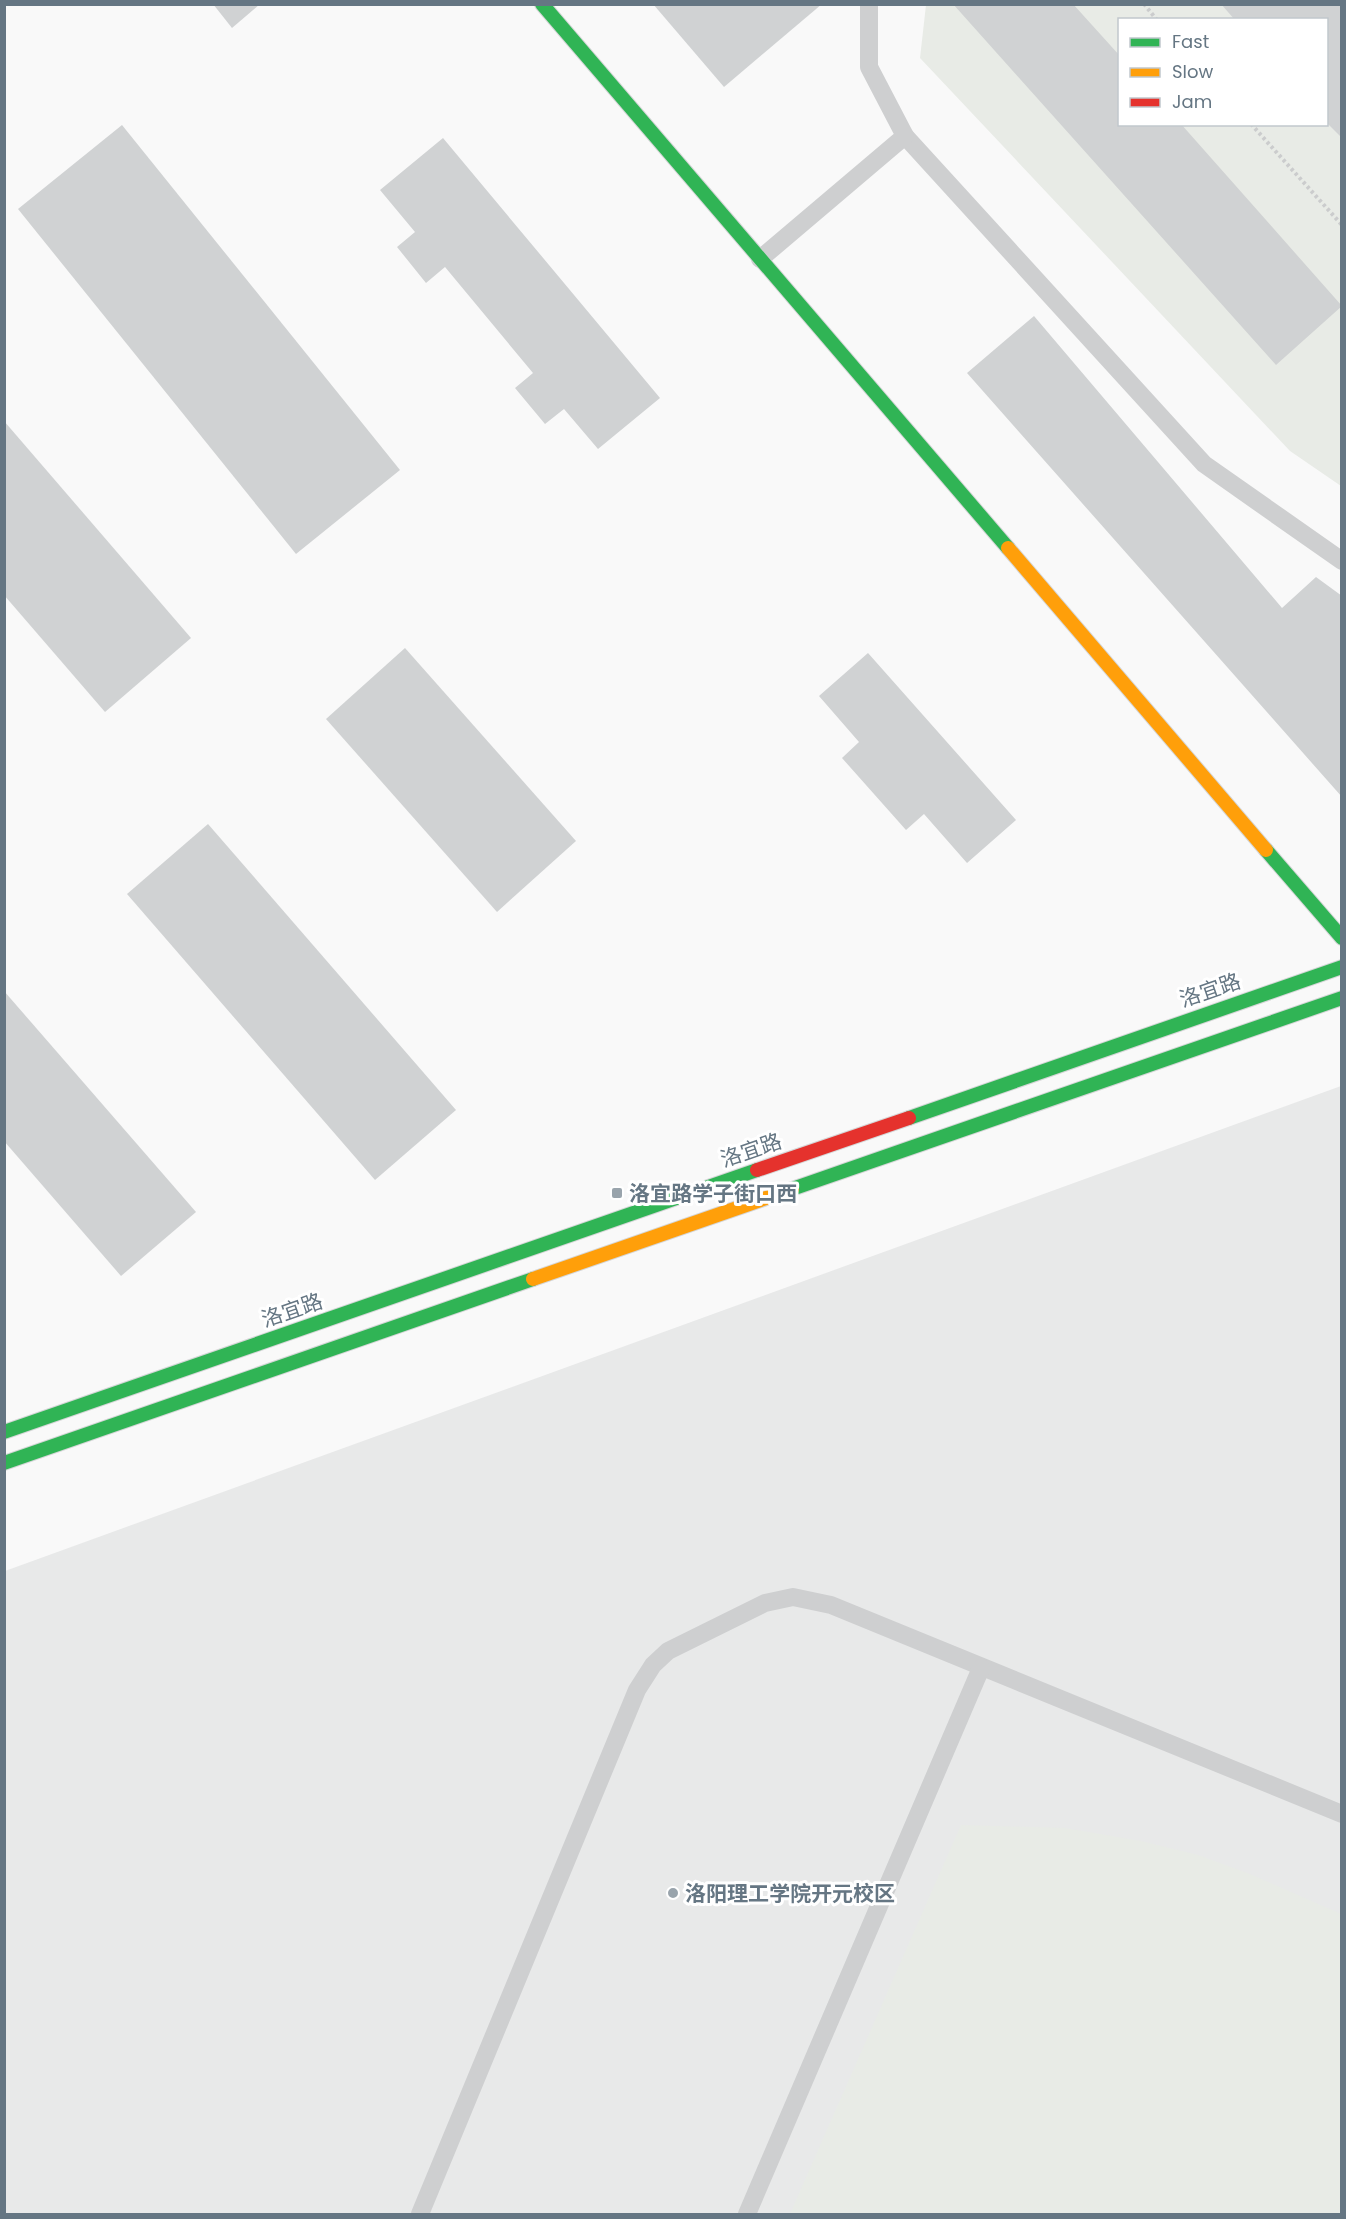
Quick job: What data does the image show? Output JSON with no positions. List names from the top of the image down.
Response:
{
  "streets": {
    "street": ["洛宜路"]
  },
  "places": {
    "transit": ["洛宜路学子街口西"],
    "other": ["洛阳理工学院开元校区"]
  },
  "legend": ["Fast", "Slow", "Jam"]
}
